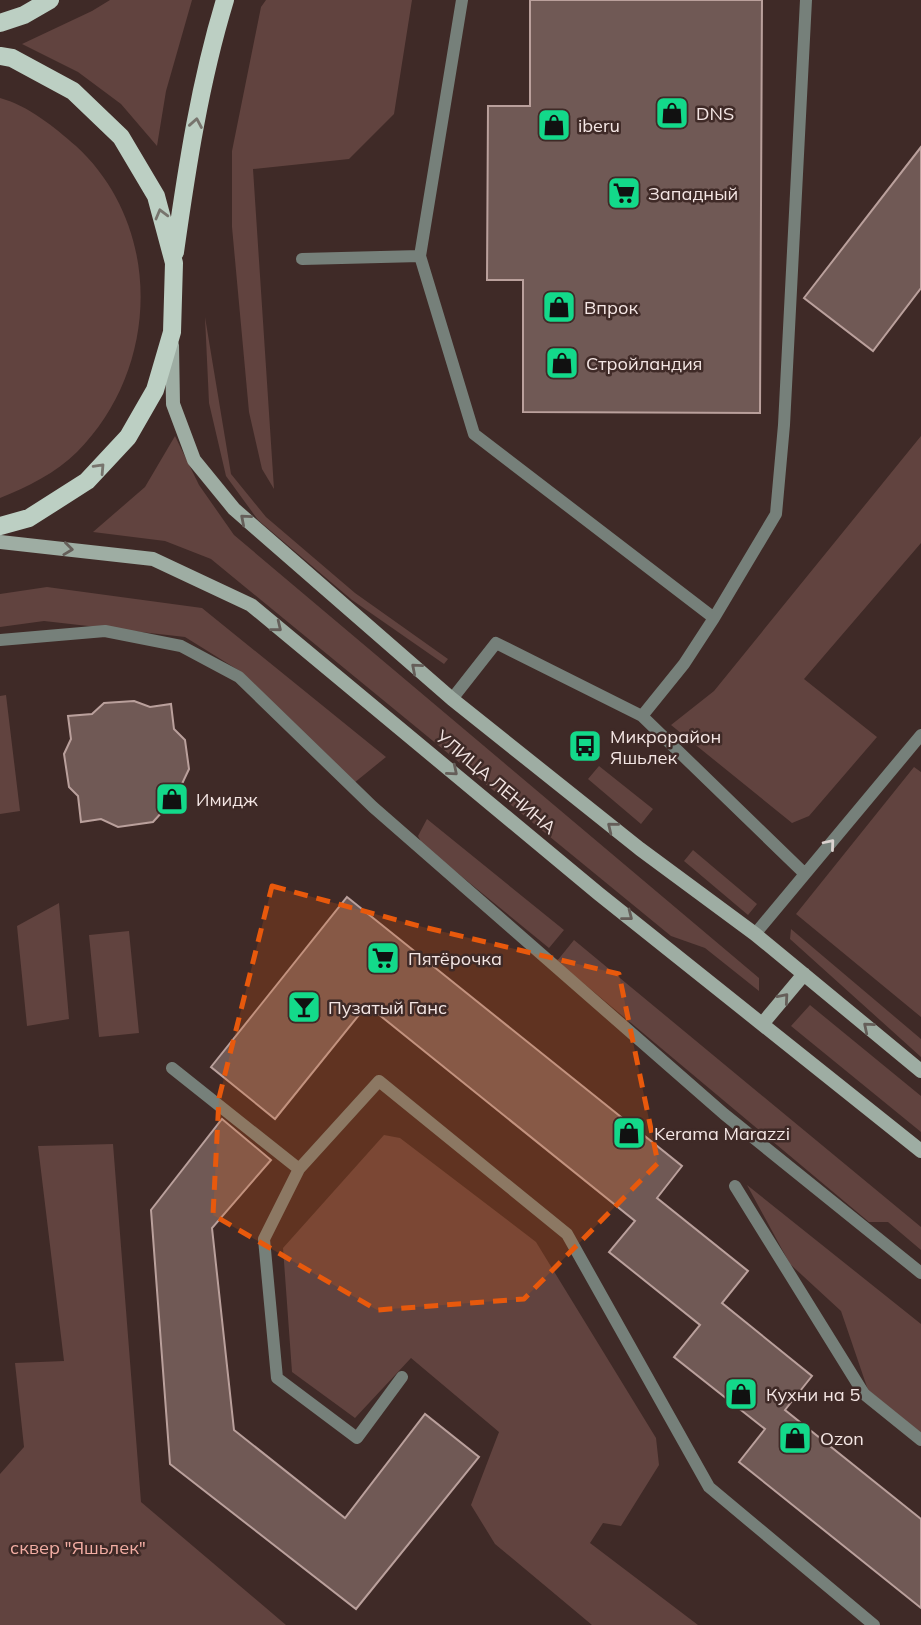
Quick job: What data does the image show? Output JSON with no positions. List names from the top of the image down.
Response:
{
  "streets": {
    "main road": ["УЛИЦА ЛЕНИНА"]
  },
  "parks": ["сквер \"Яшьлек\""],
  "places": {
    "shop": [
      "DNS",
      "iberu",
      "Впрок",
      "Стройландия",
      "Имидж",
      "Kerama Marazzi",
      "Кухни на 5",
      "Ozon"
    ],
    "supermarket": ["Западный", "Пятёрочка"],
    "bus stop": ["Микрорайон Яшьлек"],
    "bar": ["Пузатый Ганс"]
  }
}
